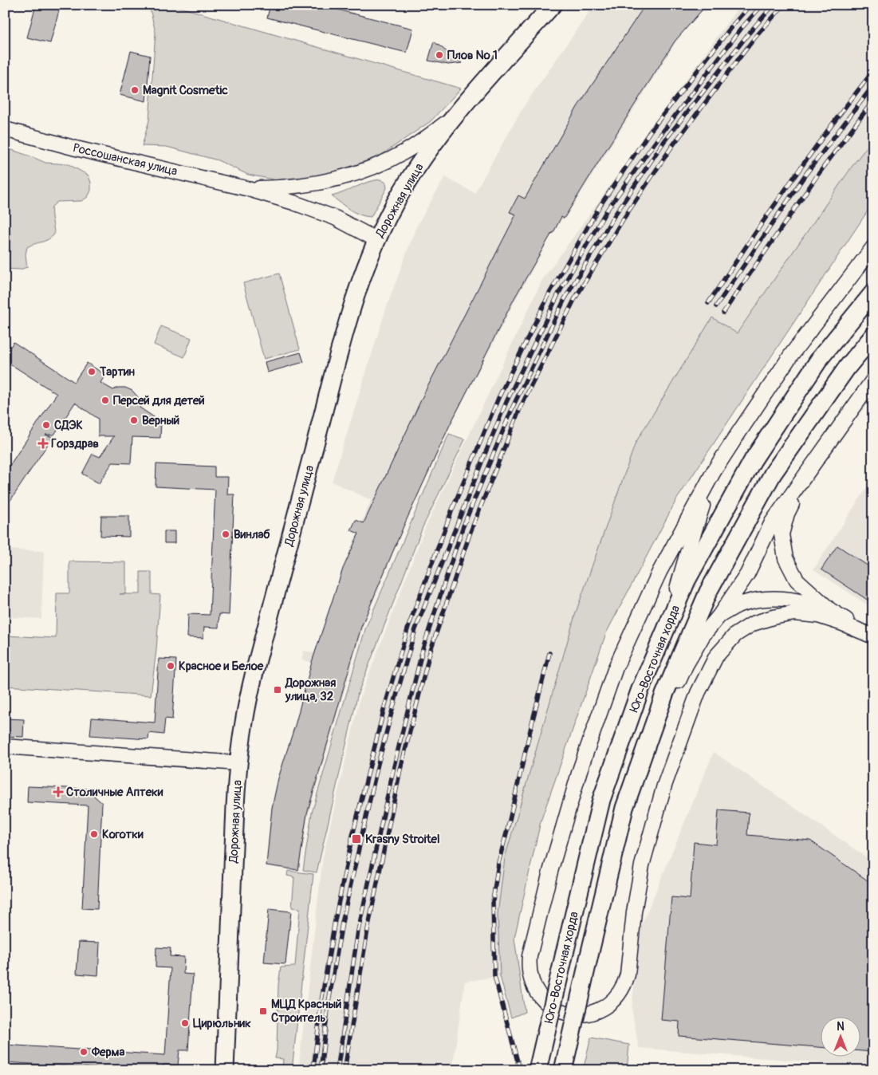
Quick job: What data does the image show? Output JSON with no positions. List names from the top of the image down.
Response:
{
  "streets": {
    "main road": ["Дорожная улица", "Юго-Восточная хорда"],
    "street": ["Россошанская улица"]
  },
  "crossings": [
    ["Россошанская улица", "Дорожная улица"]
  ],
  "places": {
    "other": [
      "Плов № 1",
      "Magnit Cosmetic",
      "Тартин",
      "Персей для детей",
      "Верный",
      "СДЭК",
      "Винлаб",
      "Красное и Белое",
      "Коготки",
      "Цирюльник",
      "Ферма"
    ],
    "health": ["Горздрав", "Столичные Аптеки"],
    "transit": ["Дорожная улица, 32", "Krasny Stroitel", "МЦД Красный Строитель"]
  },
  "north": "top"
}
